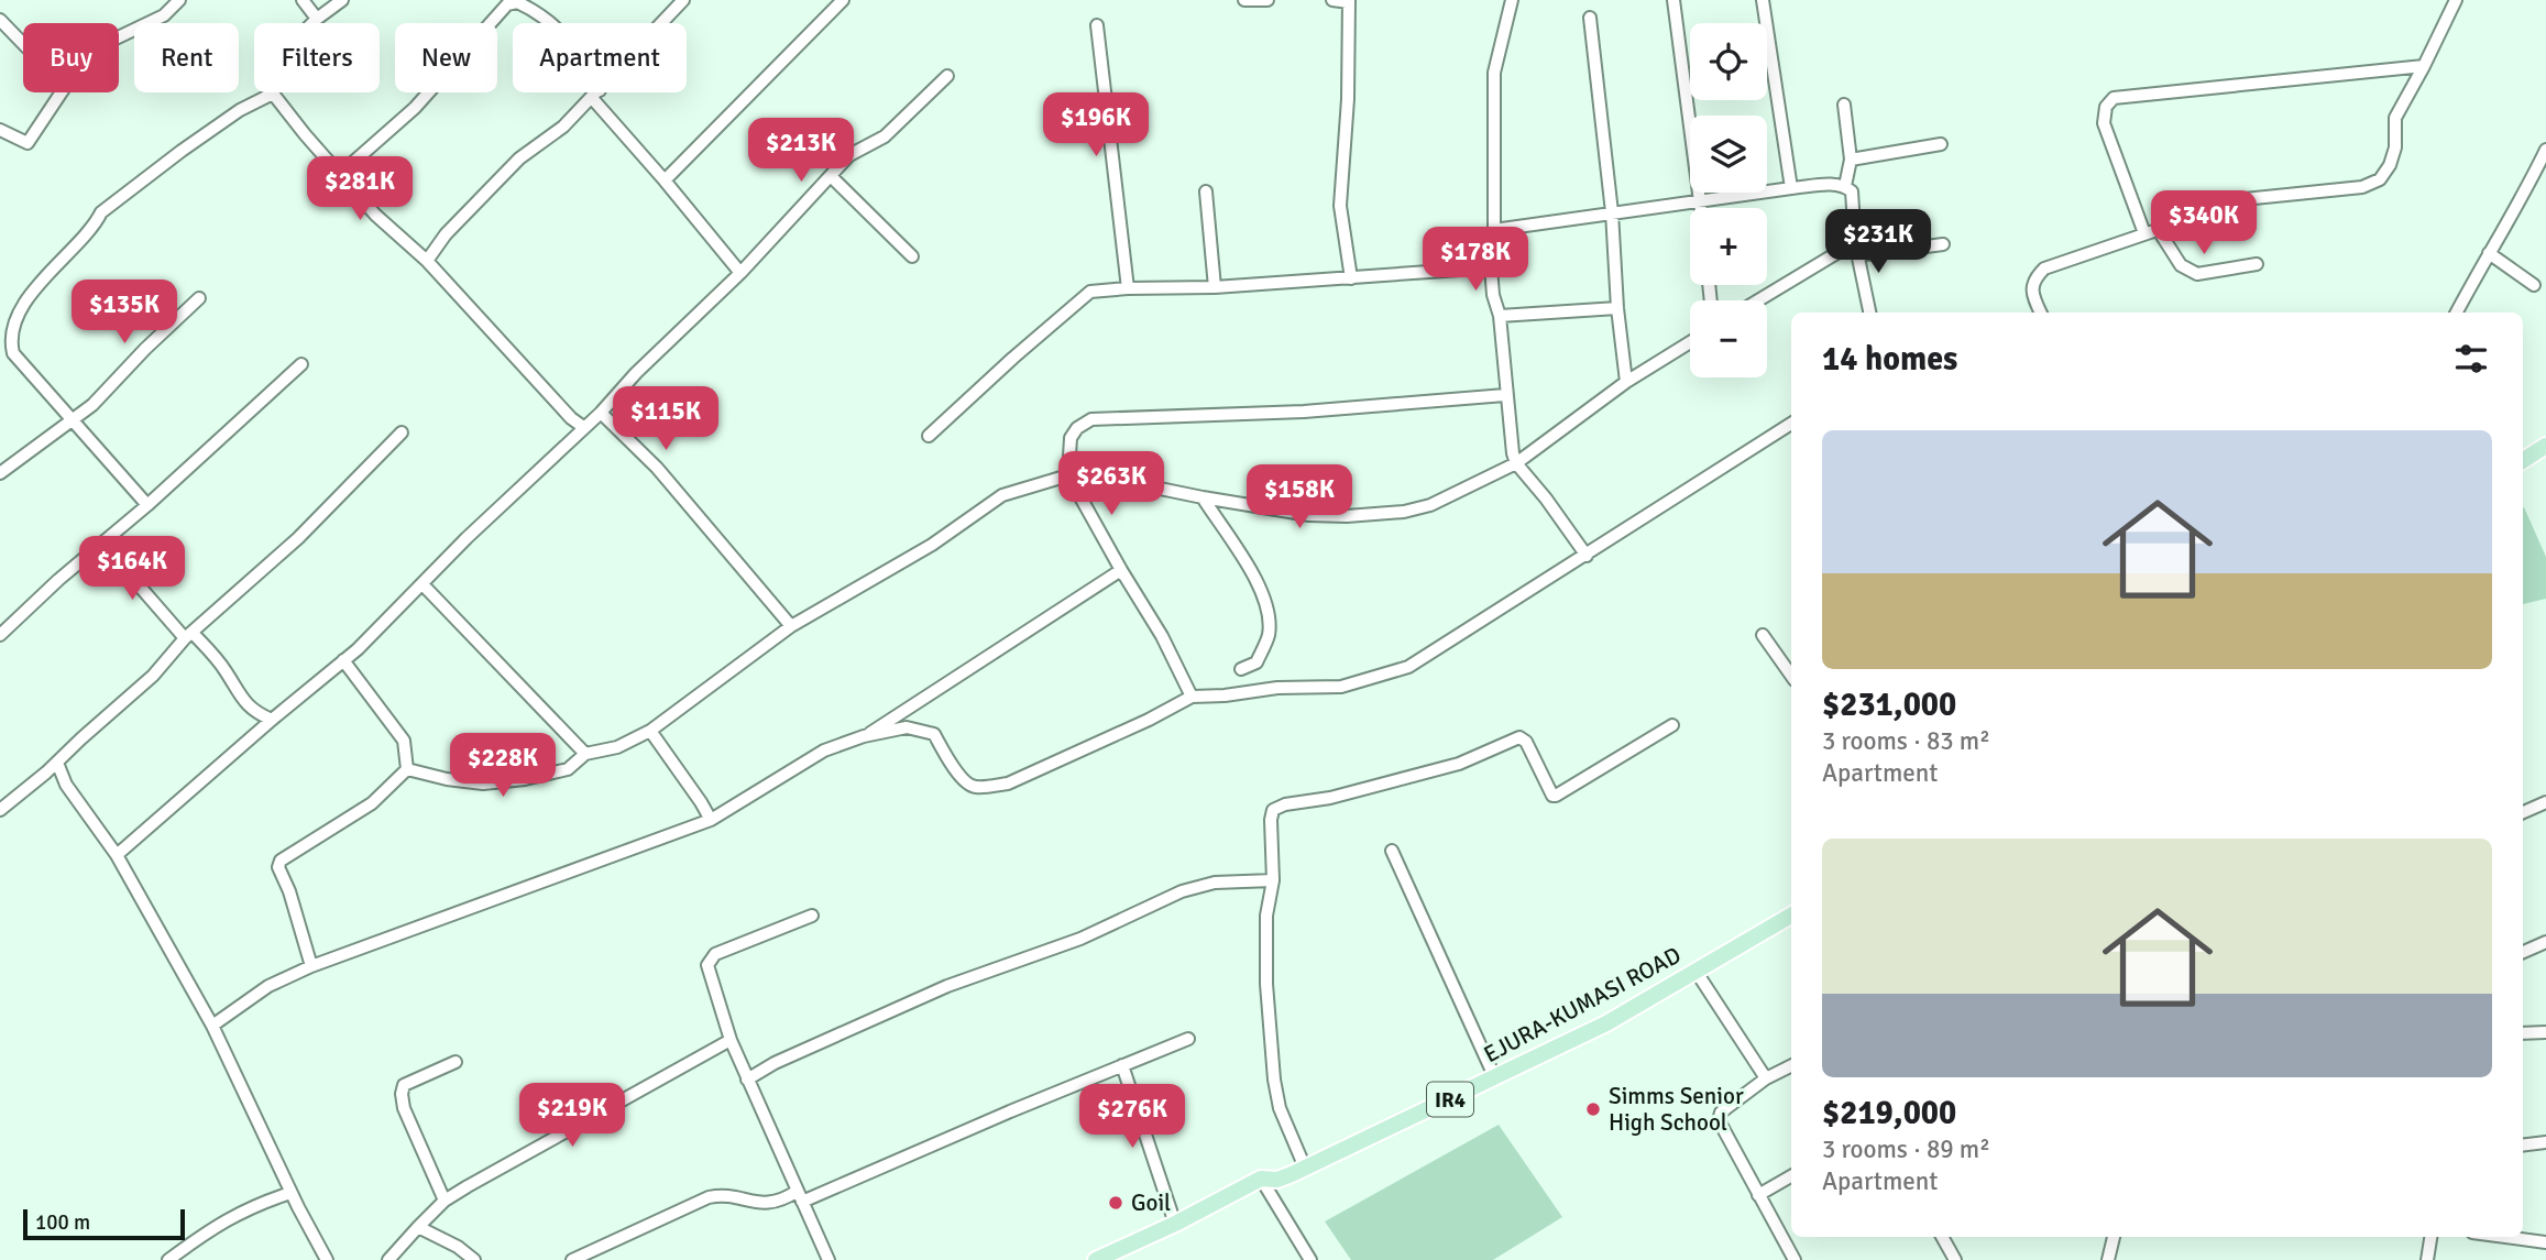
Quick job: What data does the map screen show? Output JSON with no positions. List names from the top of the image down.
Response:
{
  "streets": {
    "main road": ["EJURA-KUMASI ROAD", "IR4"]
  },
  "places": ["Simms Senior High School", "Goil"],
  "scale_bar": "100 m",
  "page": {
    "map_buttons": ["+", "−"],
    "chip": [
      "Buy",
      "Rent",
      "Filters",
      "New",
      "Apartment"
    ],
    "price": [
      "$196K",
      "$213K",
      "$281K",
      "$340K",
      "$231K",
      "$178K",
      "$135K",
      "$115K",
      "$263K",
      "$158K",
      "$164K",
      "$228K",
      "$219K",
      "$276K"
    ],
    "heading": "14 homes",
    "list": [
      {
        "name": "$231,000",
        "note": "3 rooms · 83 m² · Apartment"
      },
      {
        "name": "$219,000",
        "note": "3 rooms · 89 m² · Apartment"
      }
    ],
    "scale": "100 m"
  }
}
